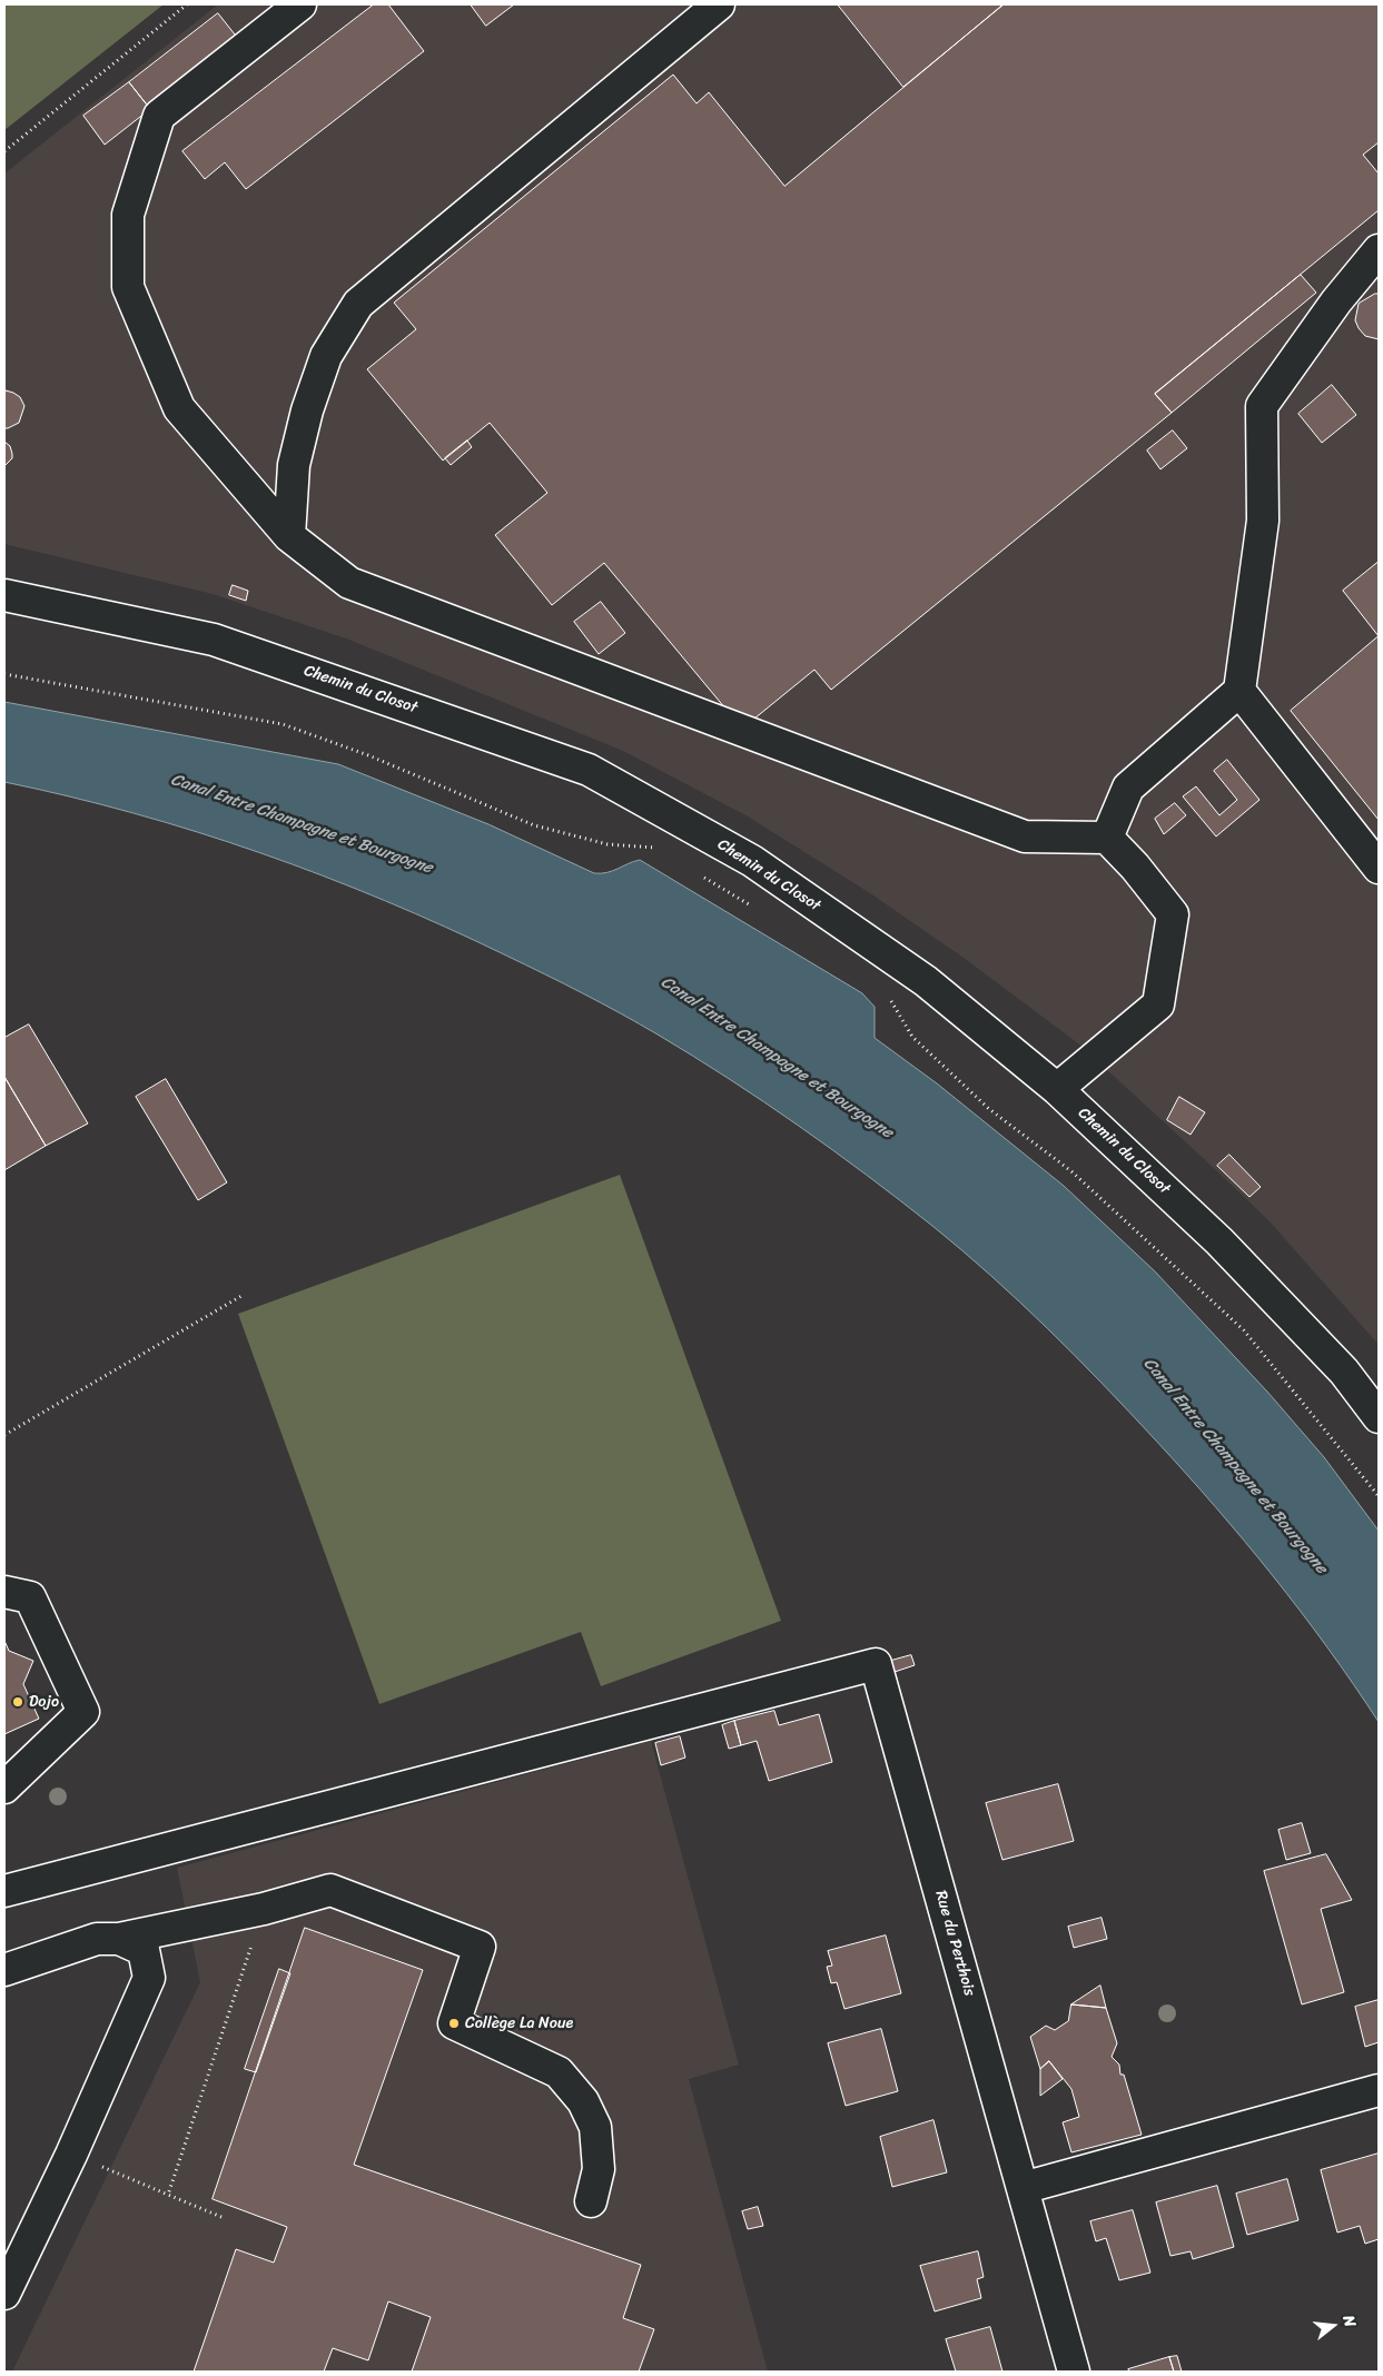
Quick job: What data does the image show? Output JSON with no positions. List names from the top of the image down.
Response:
{
  "streets": {
    "street": ["Chemin du Closot", "Rue du Perthois"]
  },
  "water": ["Canal Entre Champagne et Bourgogne"],
  "places": ["Dojo", "Collège La Noue"],
  "north": "right"
}
